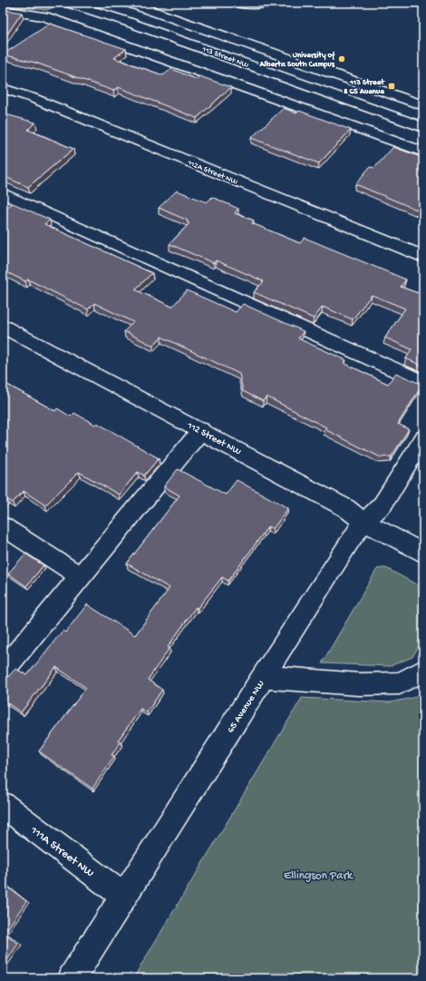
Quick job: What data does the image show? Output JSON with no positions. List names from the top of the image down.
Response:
{
  "streets": {
    "street": [
      "113 Street NW",
      "112A Street NW",
      "112 Street NW",
      "65 Avenue NW",
      "111A Street NW"
    ]
  },
  "crossings": [
    ["112 Street NW", "65 Avenue NW"],
    ["65 Avenue NW", "111A Street NW"]
  ],
  "parks": ["Ellingson Park"],
  "places": {
    "other": ["University of Alberta South Campus"],
    "transit": ["113 Street & 65 Avenue"]
  }
}
